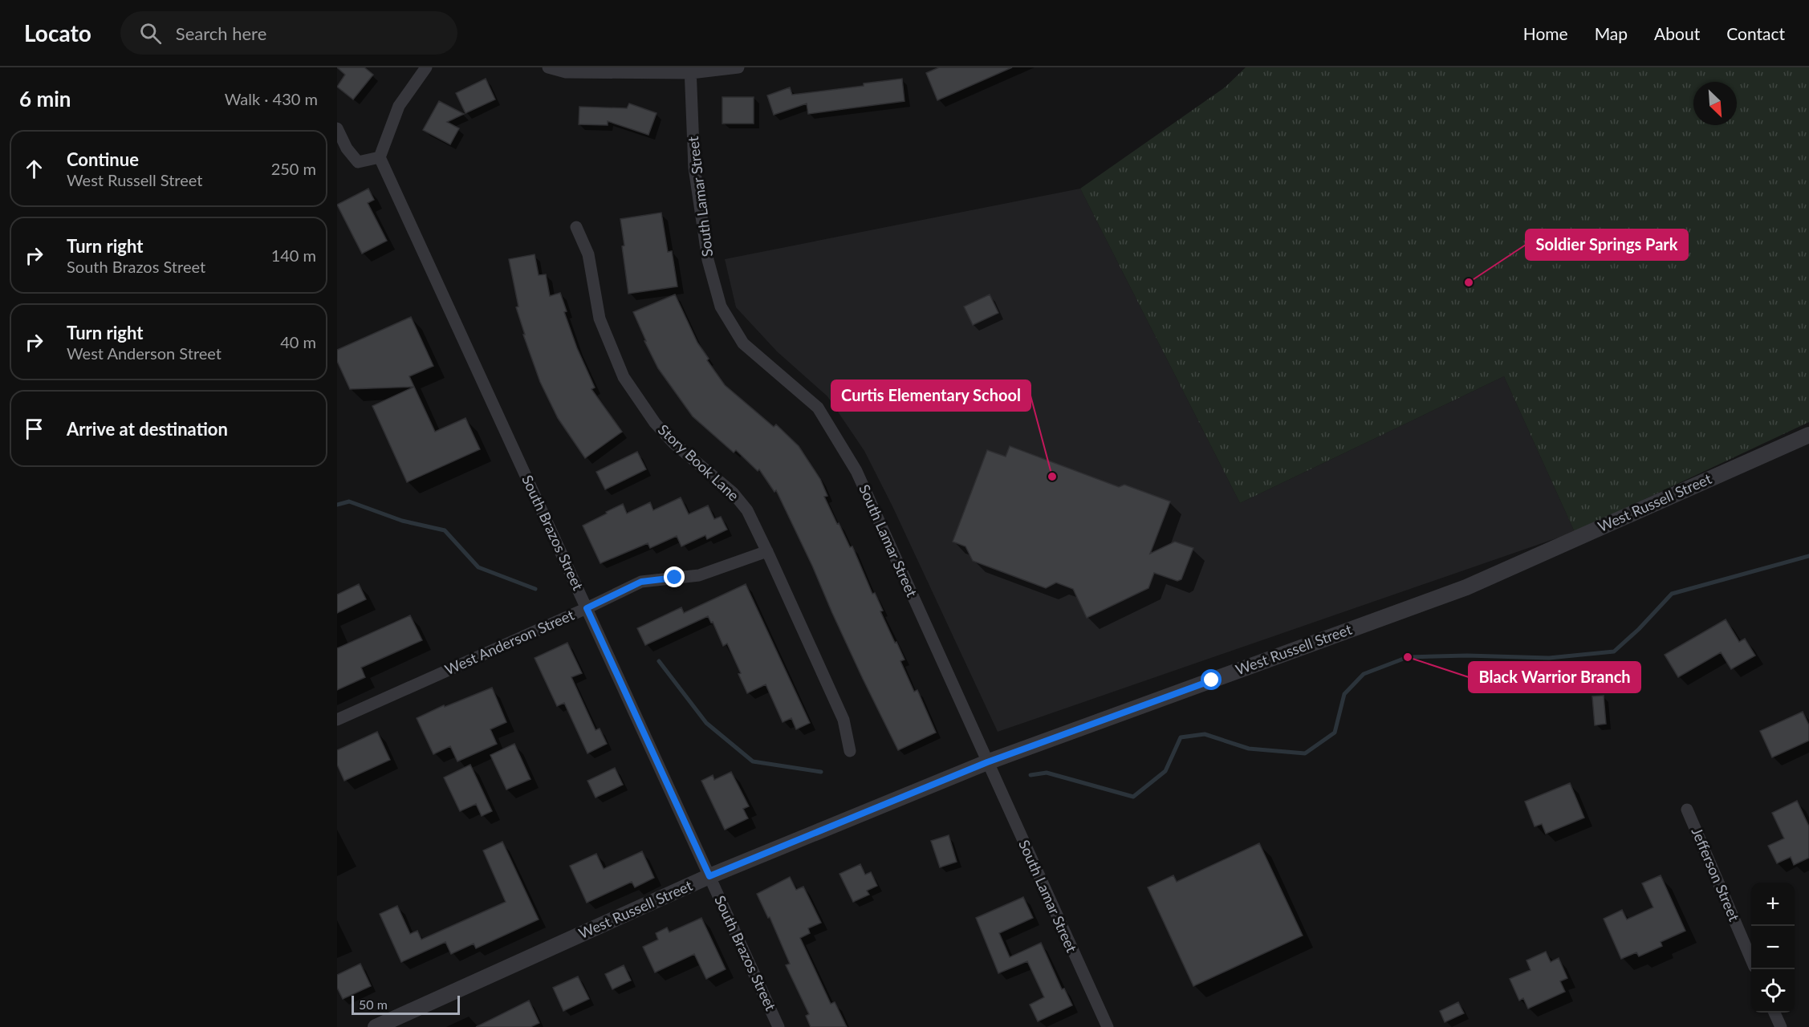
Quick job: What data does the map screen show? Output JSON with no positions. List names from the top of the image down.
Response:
{
  "streets": {
    "street": [
      "South Lamar Street",
      "Story Book Lane",
      "West Russell Street",
      "South Brazos Street",
      "West Anderson Street",
      "Jefferson Street"
    ]
  },
  "crossings": [
    ["South Lamar Street", "West Russell Street"],
    ["Story Book Lane", "West Anderson Street"],
    ["West Russell Street", "South Brazos Street"],
    ["South Brazos Street", "West Anderson Street"]
  ],
  "places": ["Soldier Springs Park", "Curtis Elementary School", "Black Warrior Branch"],
  "scale_bar": "50 m",
  "north": "bottom right",
  "page": {
    "header": "Locato",
    "search": "Search here",
    "nav": [
      "Home",
      "Map",
      "About",
      "Contact"
    ],
    "heading": ["6 min", "Walk · 430 m"],
    "list": [
      ["Continue", "West Russell Street", "250 m"],
      ["Turn right", "South Brazos Street", "140 m"],
      ["Turn right", "West Anderson Street", "40 m"],
      "Arrive at destination"
    ],
    "map_buttons": ["+", "−"],
    "scale": "50 m"
  }
}
